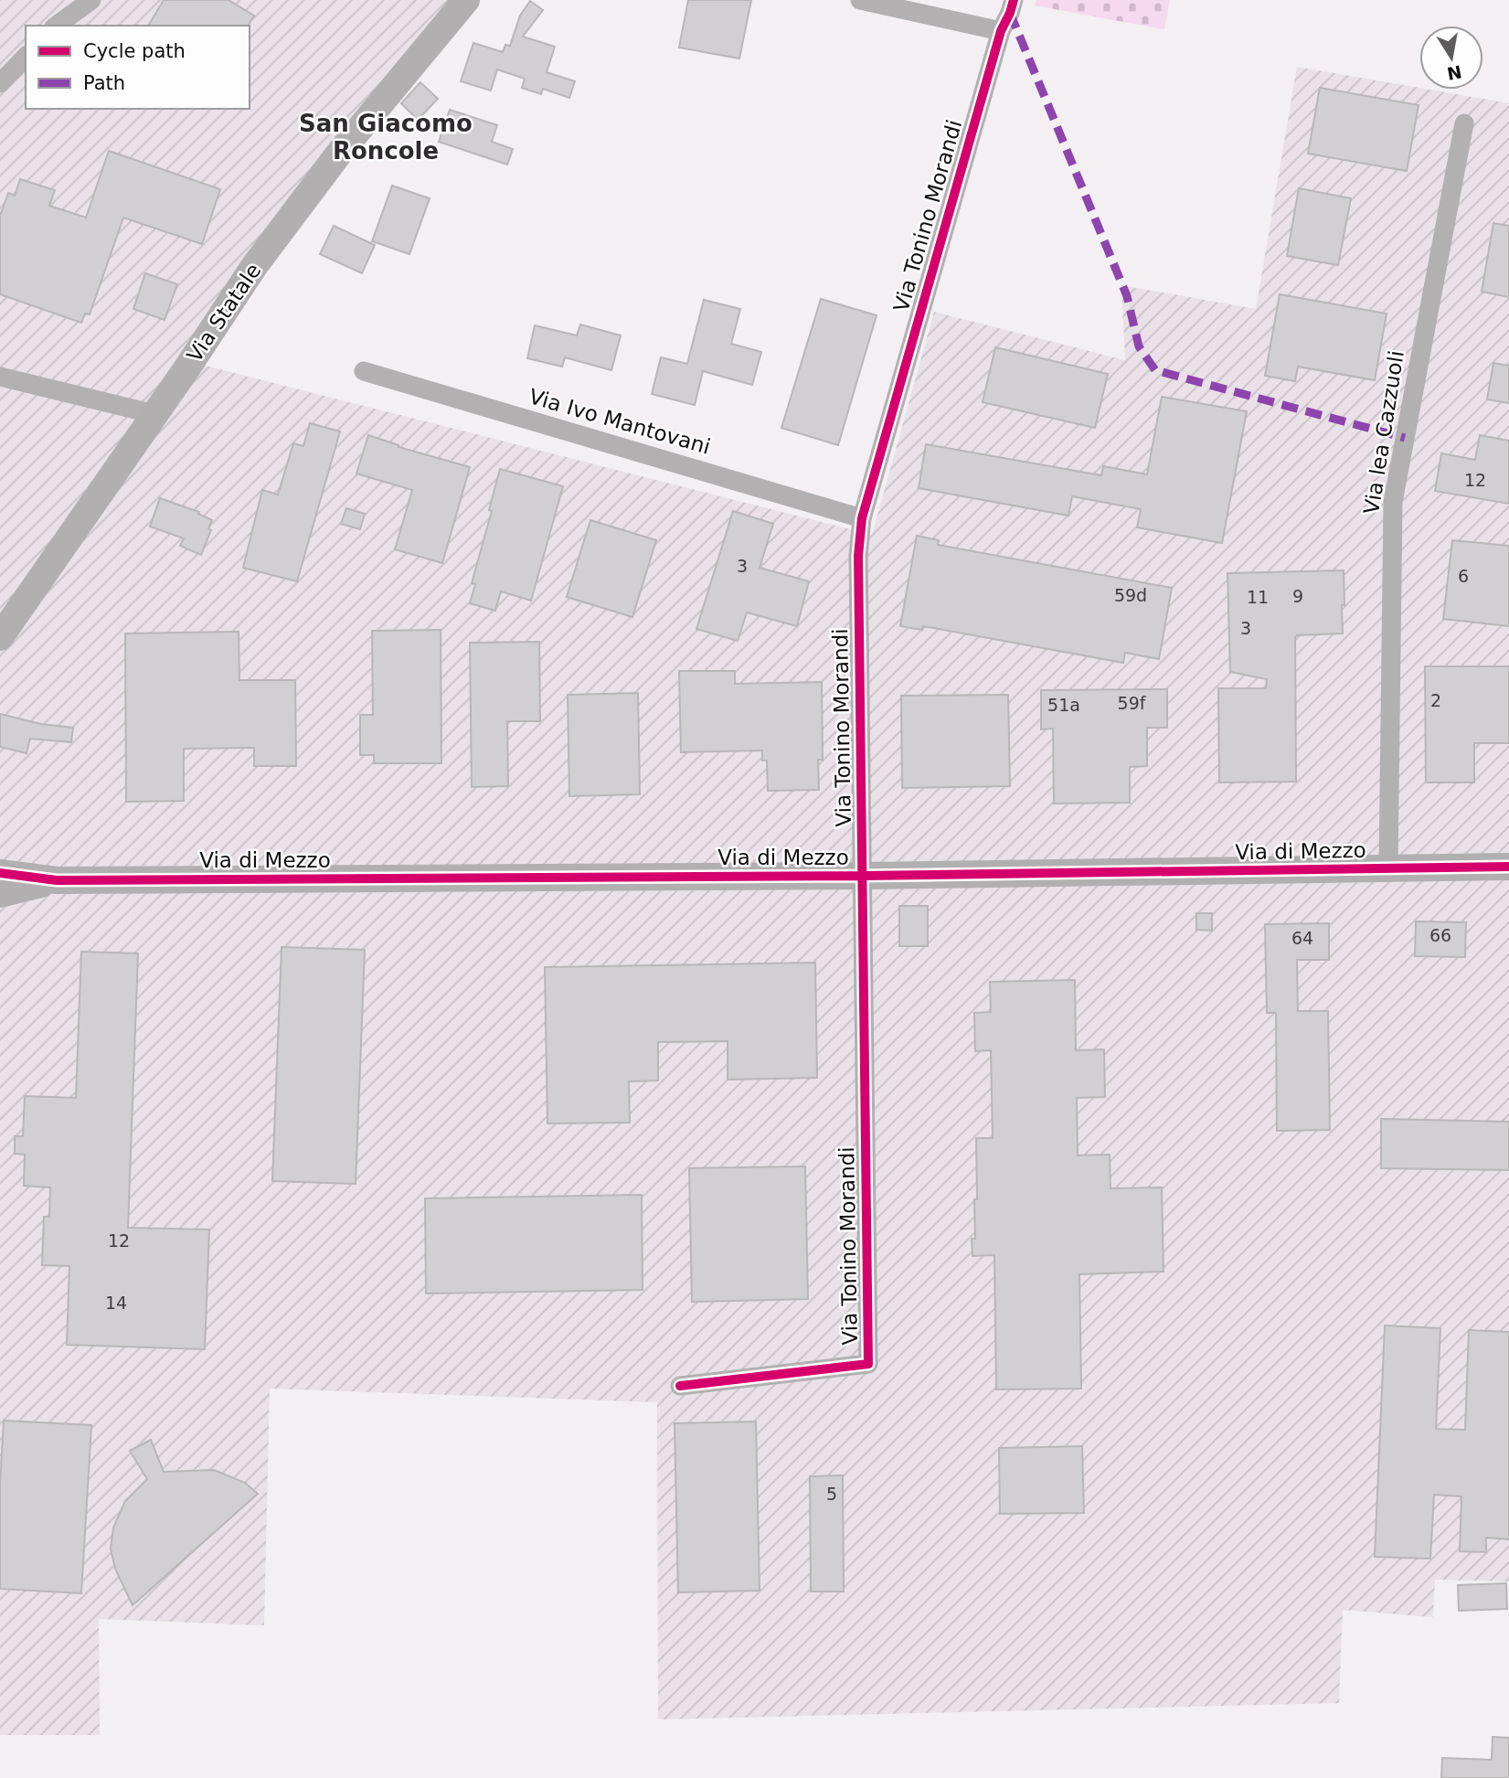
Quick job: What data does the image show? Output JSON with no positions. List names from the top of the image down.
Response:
{
  "streets": {
    "street": [
      "Via Tonino Morandi",
      "Via Statale",
      "Via Ivo Mantovani",
      "Via lea Cazzuoli",
      "Via di Mezzo"
    ]
  },
  "crossings": [
    ["Via Tonino Morandi", "Via Ivo Mantovani"],
    ["Via Tonino Morandi", "Via di Mezzo"],
    ["Via lea Cazzuoli", "Via di Mezzo"]
  ],
  "districts": ["San Giacomo Roncole"],
  "house_numbers": [
    "12",
    "3",
    "6",
    "59d",
    "9",
    "11",
    "3",
    "2",
    "59f",
    "51a",
    "66",
    "64",
    "12",
    "14",
    "5"
  ],
  "legend": ["Cycle path", "Path"],
  "north": "bottom"
}
